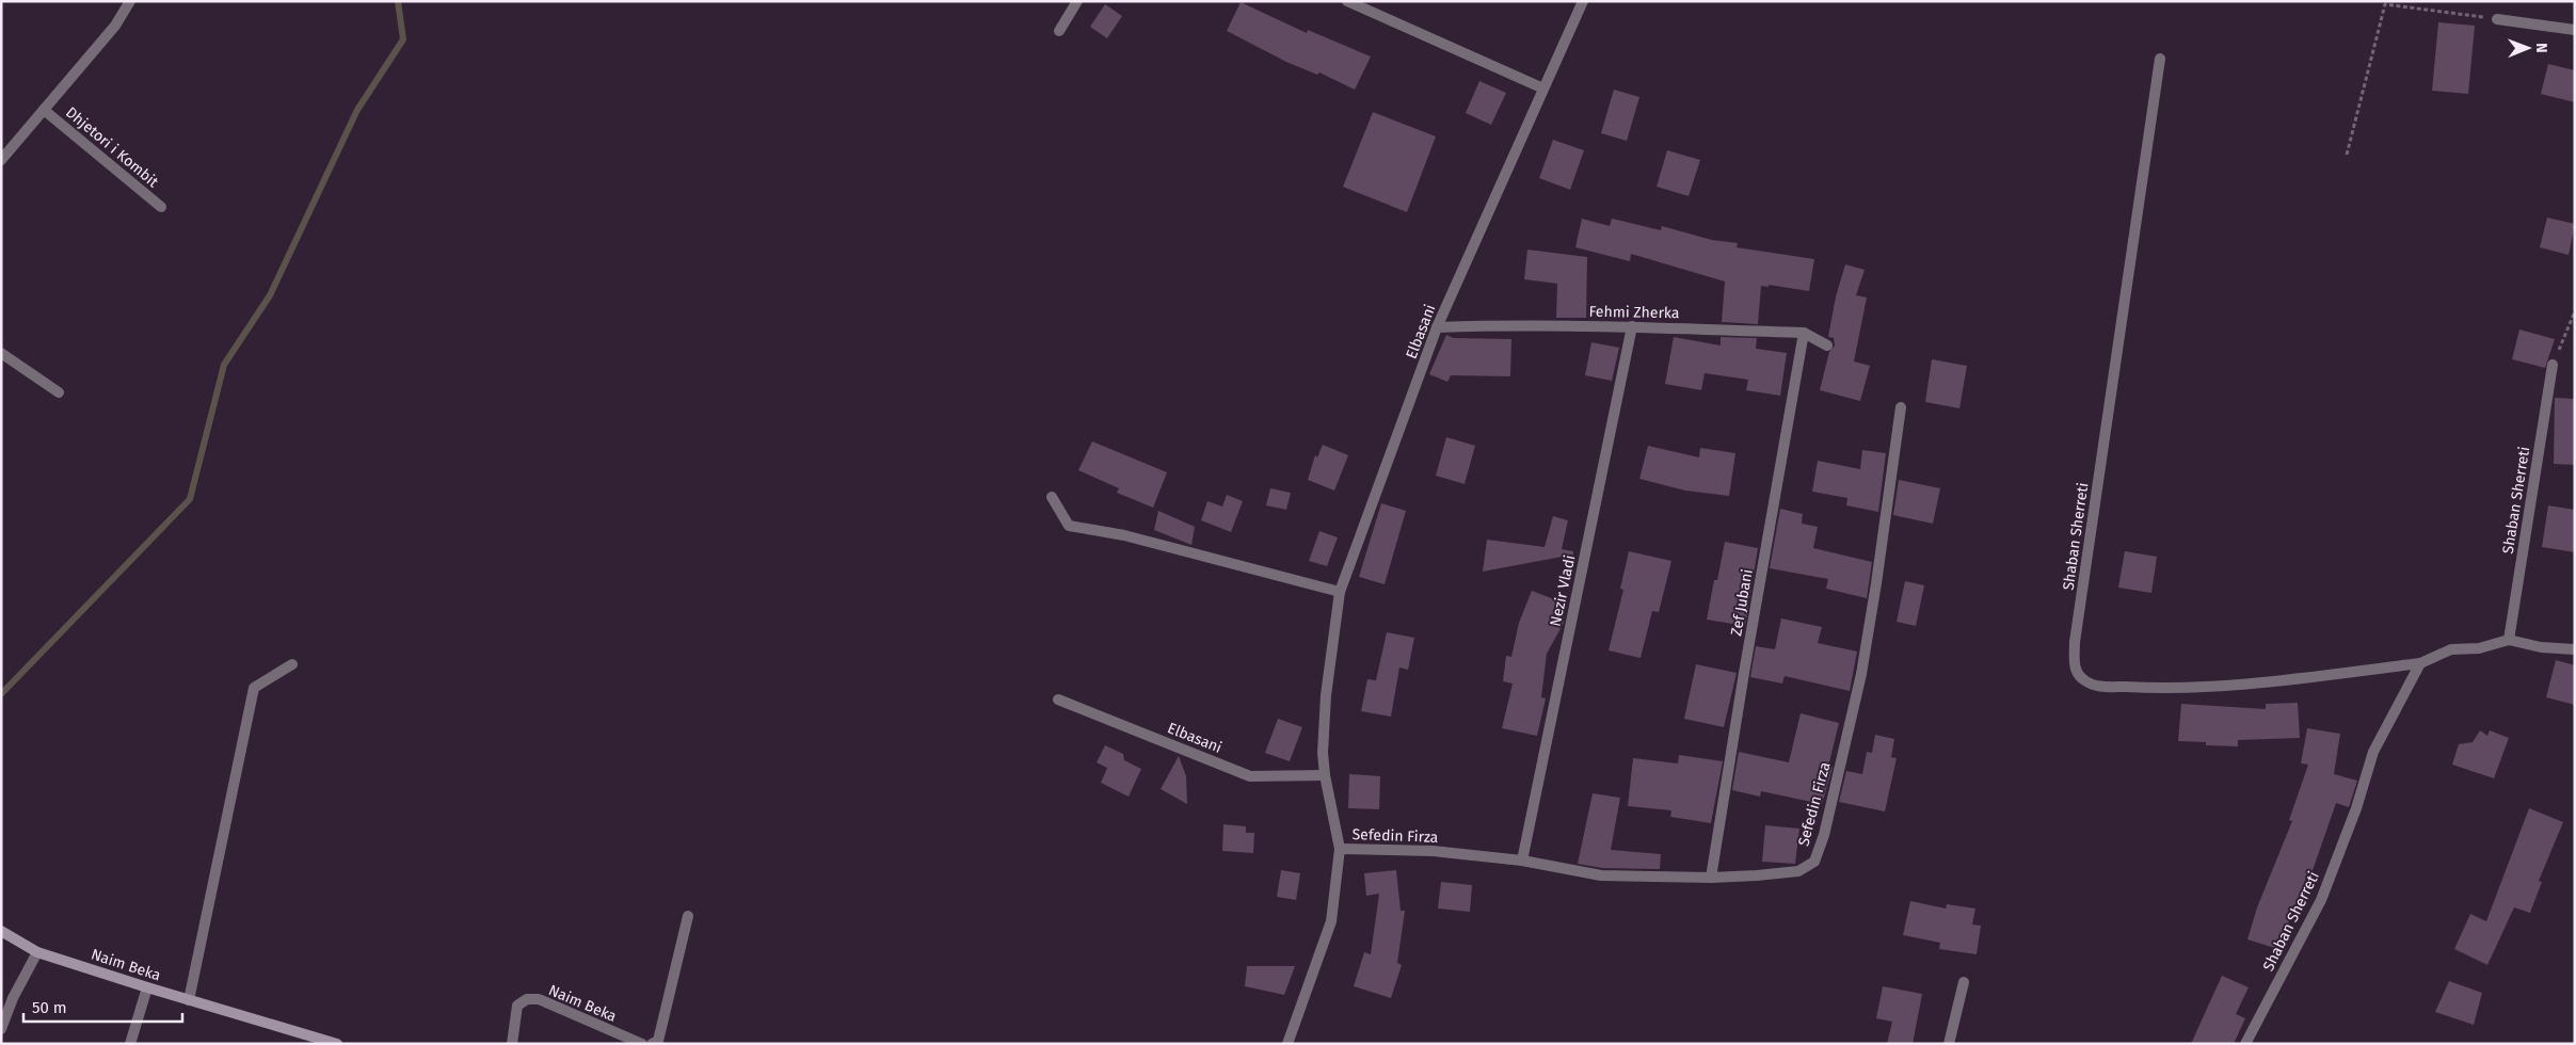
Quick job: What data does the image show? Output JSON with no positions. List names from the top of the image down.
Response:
{
  "streets": {
    "street": [
      "Dhjetori i Kombit",
      "Fehmi Zherka",
      "Elbasani",
      "Shaban Sherreti",
      "Nezir Vladi",
      "Zef Jubani",
      "Sefedin Firza",
      "Naim Beka"
    ]
  },
  "crossings": [
    ["Fehmi Zherka", "Elbasani"],
    ["Fehmi Zherka", "Nezir Vladi"],
    ["Fehmi Zherka", "Zef Jubani"],
    ["Elbasani", "Sefedin Firza"],
    ["Nezir Vladi", "Sefedin Firza"],
    ["Zef Jubani", "Sefedin Firza"]
  ],
  "scale_bar": "50 m",
  "north": "right"
}
